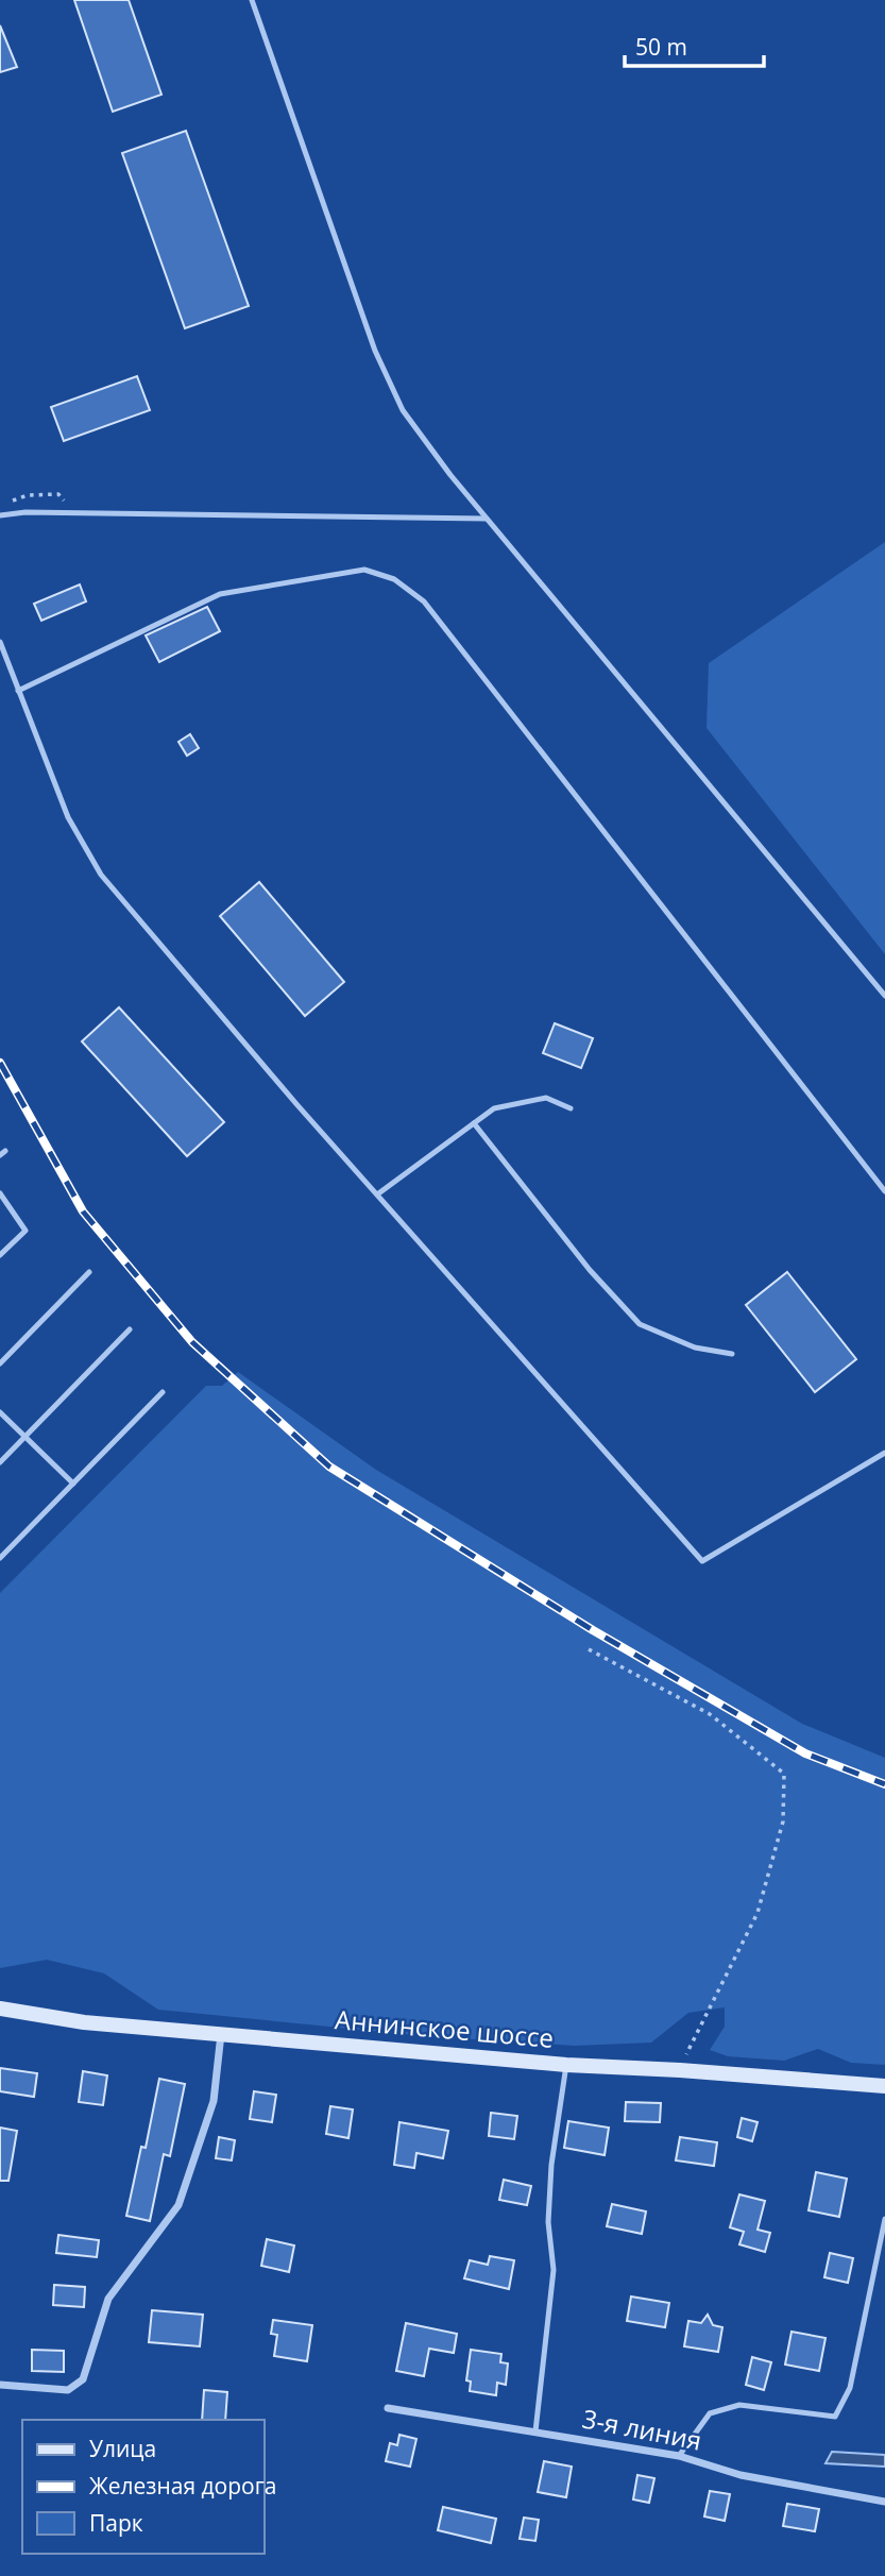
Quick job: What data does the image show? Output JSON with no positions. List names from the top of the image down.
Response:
{
  "streets": {
    "main road": ["Аннинское шоссе"],
    "street": ["3-я линия"]
  },
  "legend": ["Улица", "Железная дорога", "Парк"],
  "scale_bar": "50 m"
}
